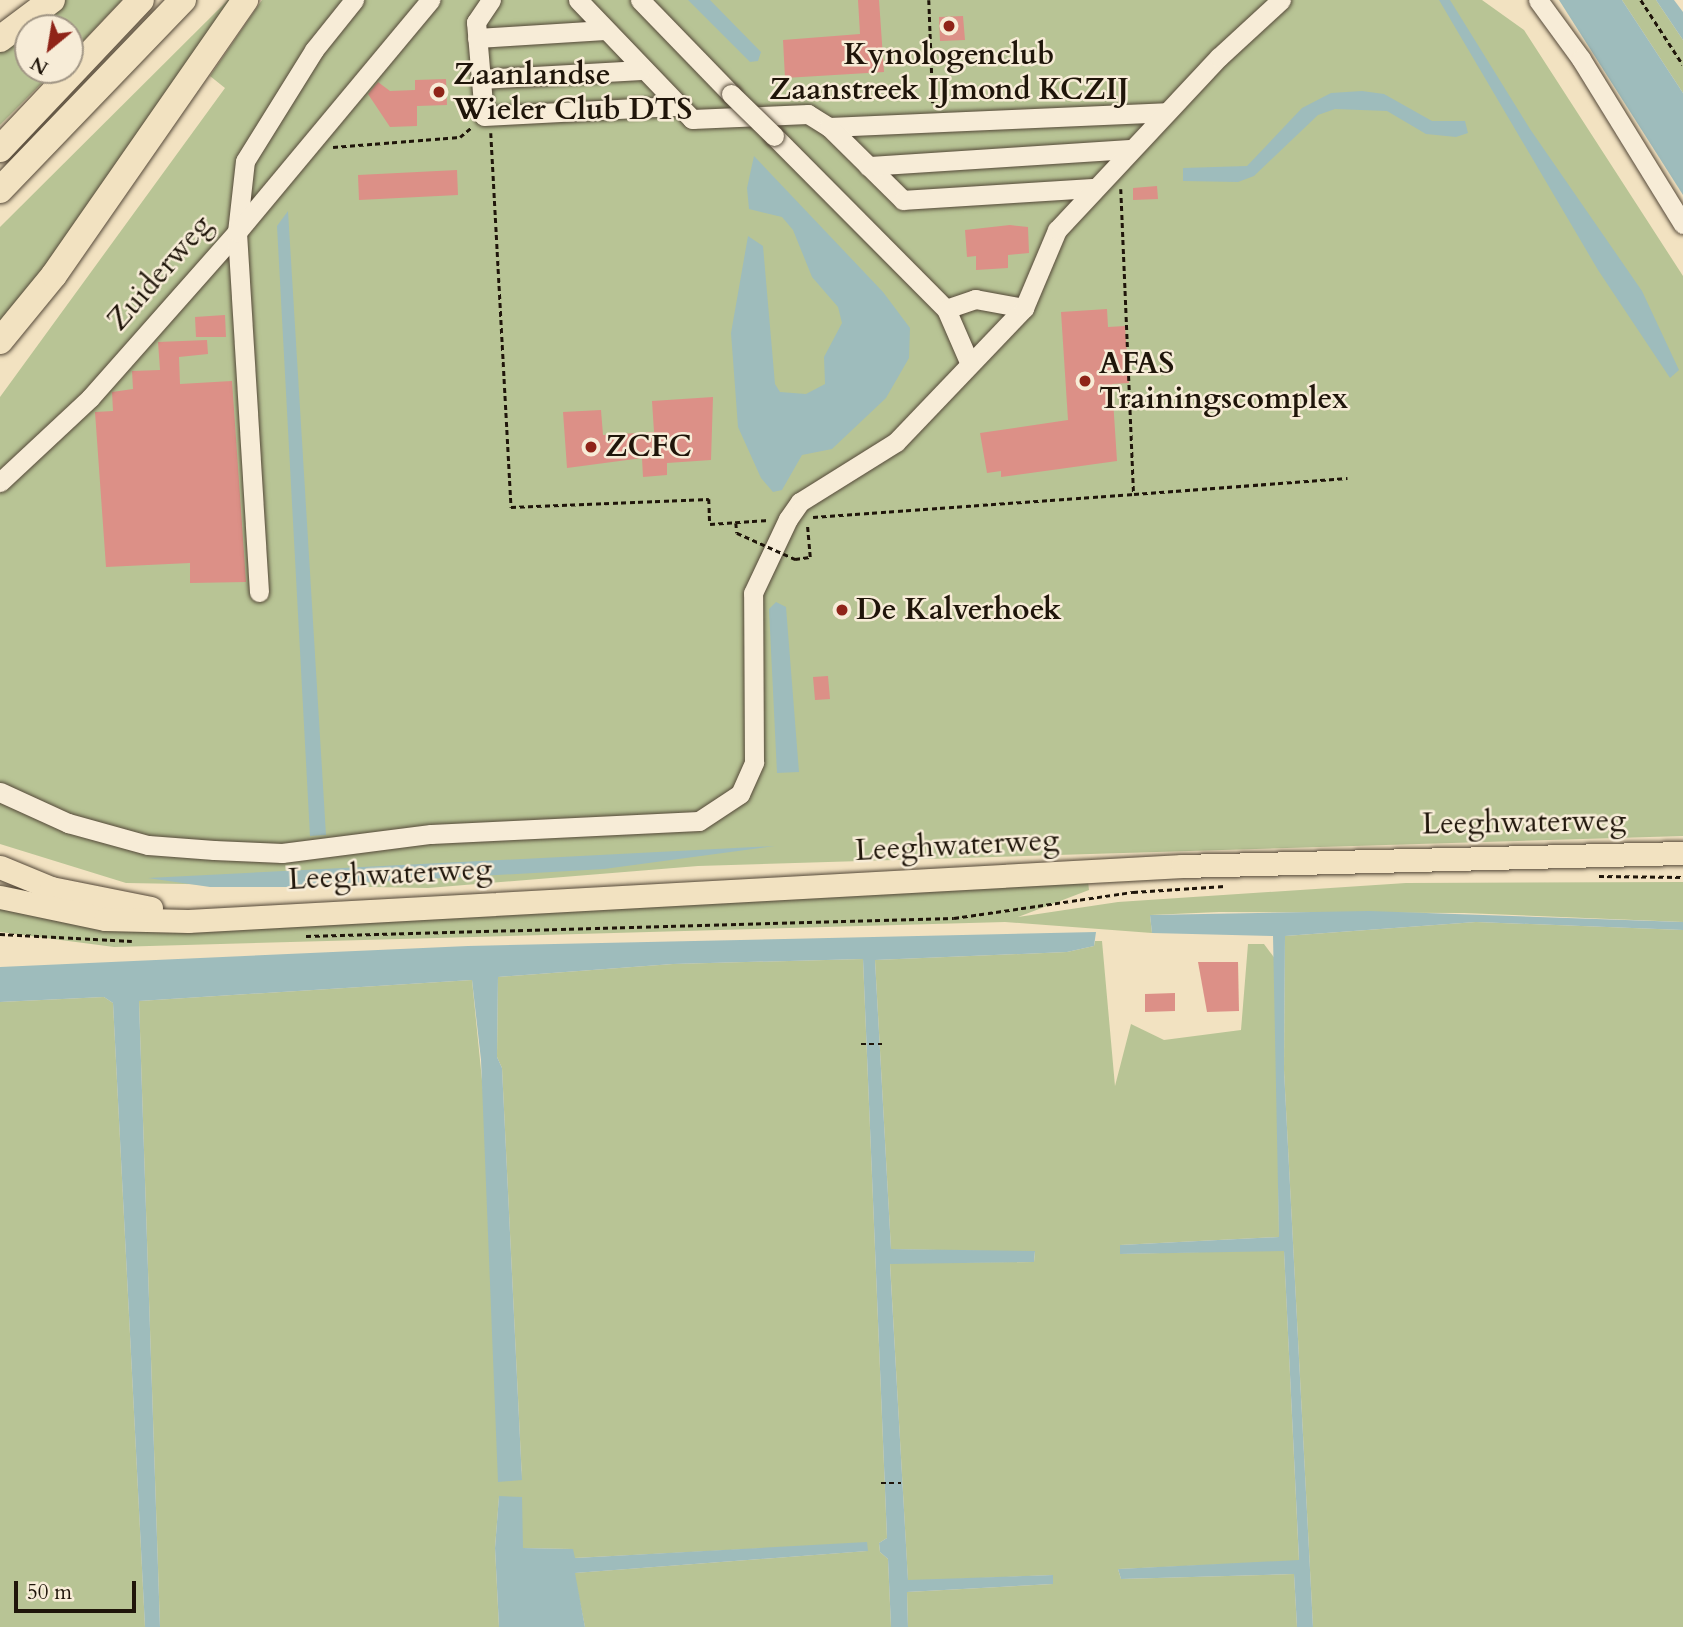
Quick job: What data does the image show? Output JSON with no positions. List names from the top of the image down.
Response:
{
  "streets": {
    "main road": ["Leeghwaterweg"],
    "street": ["Zuiderweg"]
  },
  "places": [
    "Kynologenclub Zaanstreek IJmond KCZIJ",
    "Zaanlandse Wieler Club DTS",
    "AFAS Trainingscomplex",
    "ZCFC",
    "De Kalverhoek"
  ],
  "scale_bar": "50 m",
  "north": "bottom left"
}
